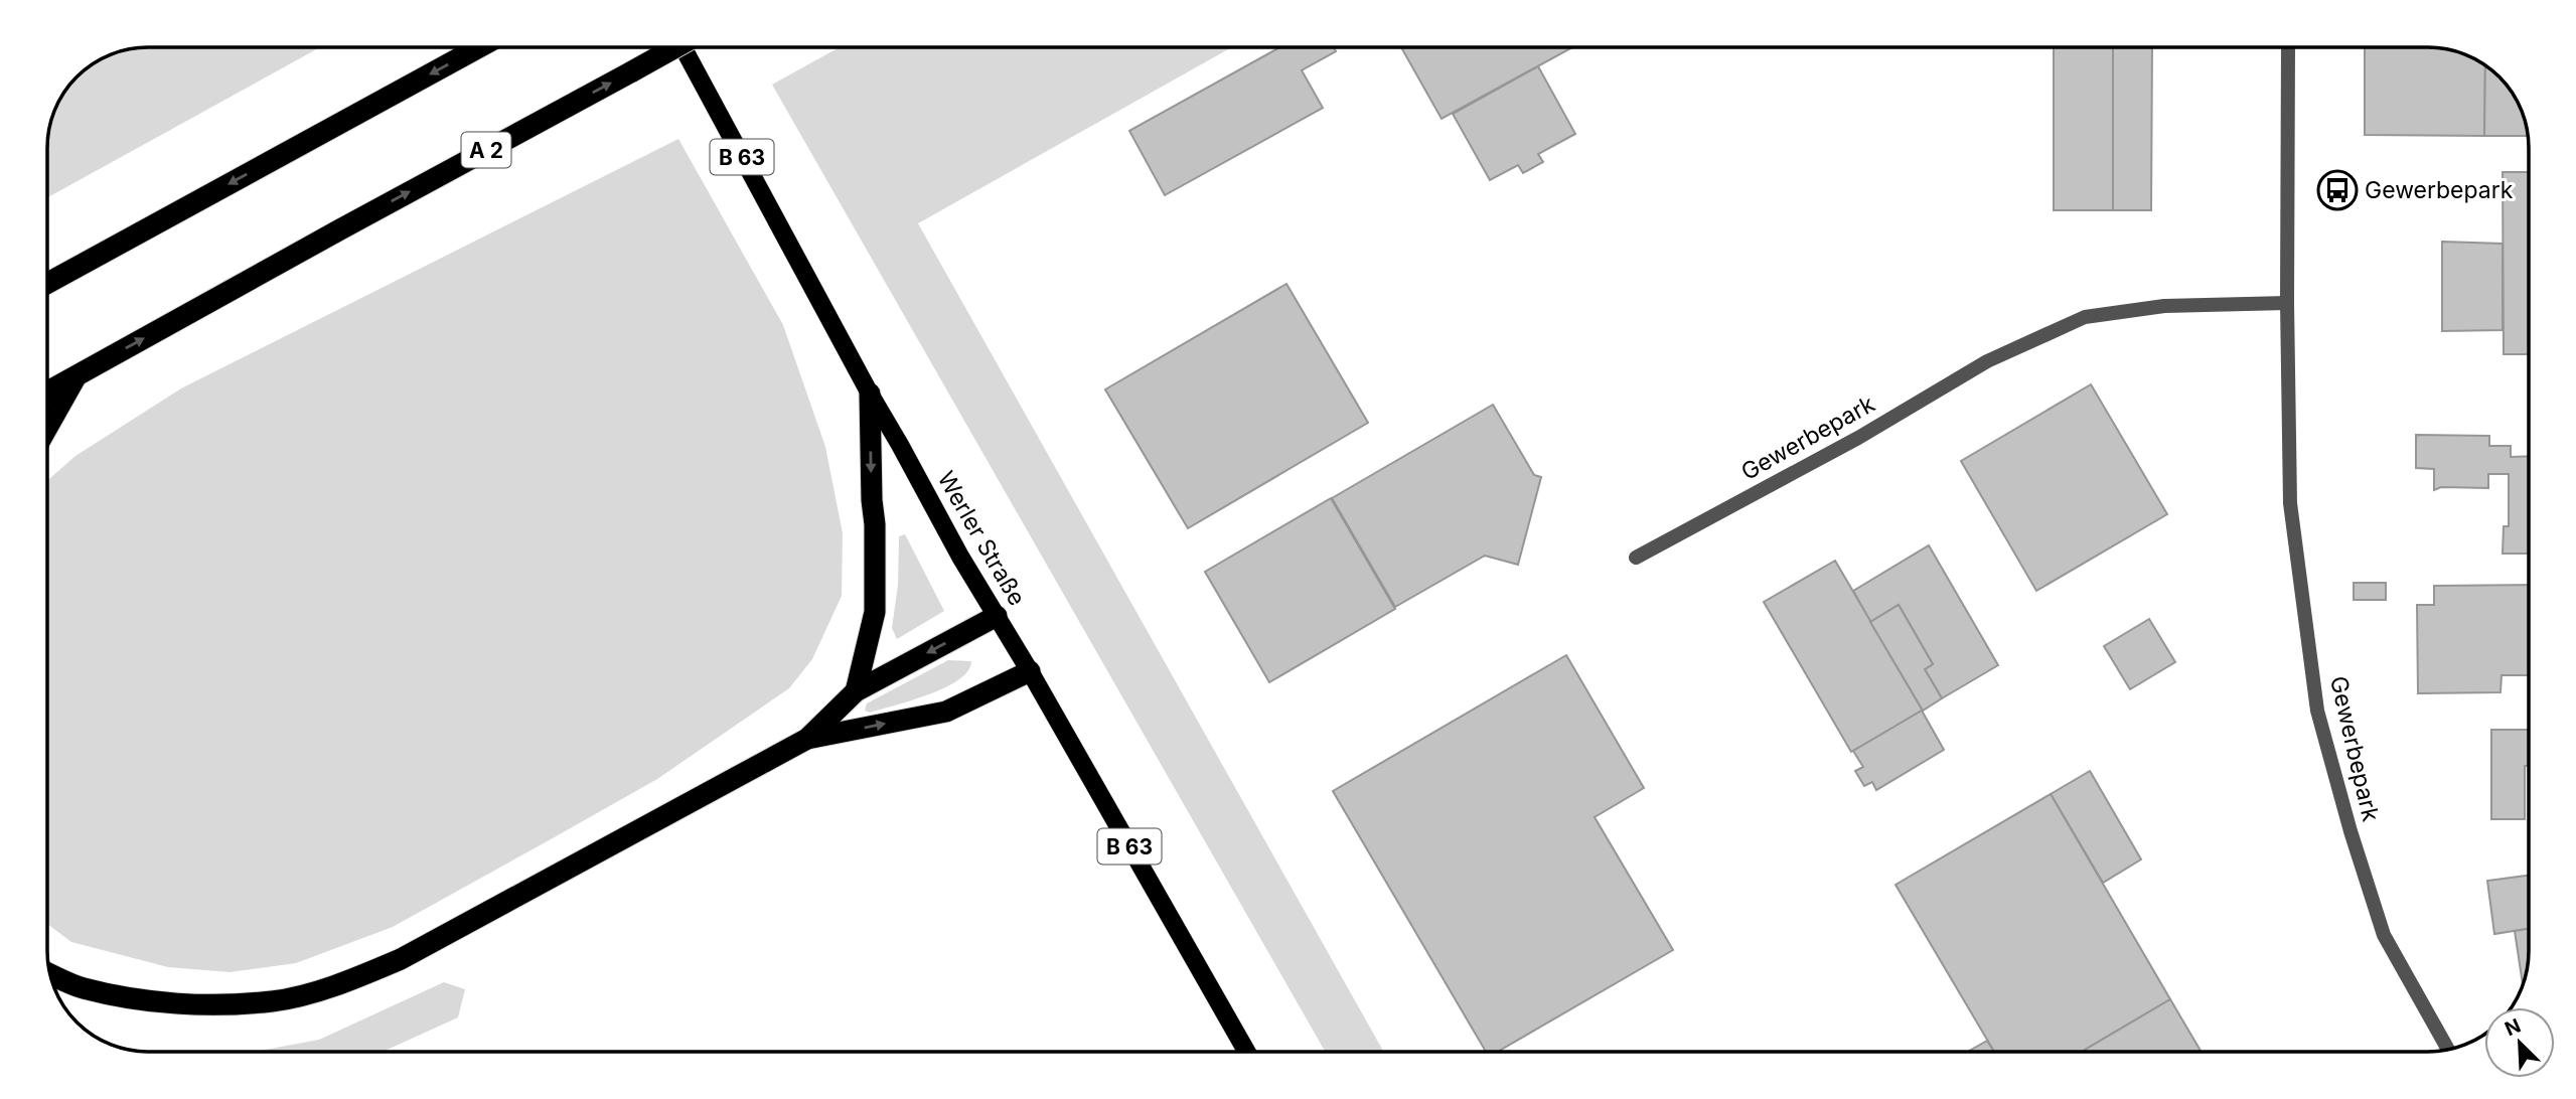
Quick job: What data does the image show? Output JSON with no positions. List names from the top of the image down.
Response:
{
  "streets": {
    "highway": ["A 2"],
    "main road": ["B 63", "Werler Straße"],
    "street": ["Gewerbepark"]
  },
  "places": {
    "bus stop": ["Gewerbepark"]
  },
  "north": "top left"
}
